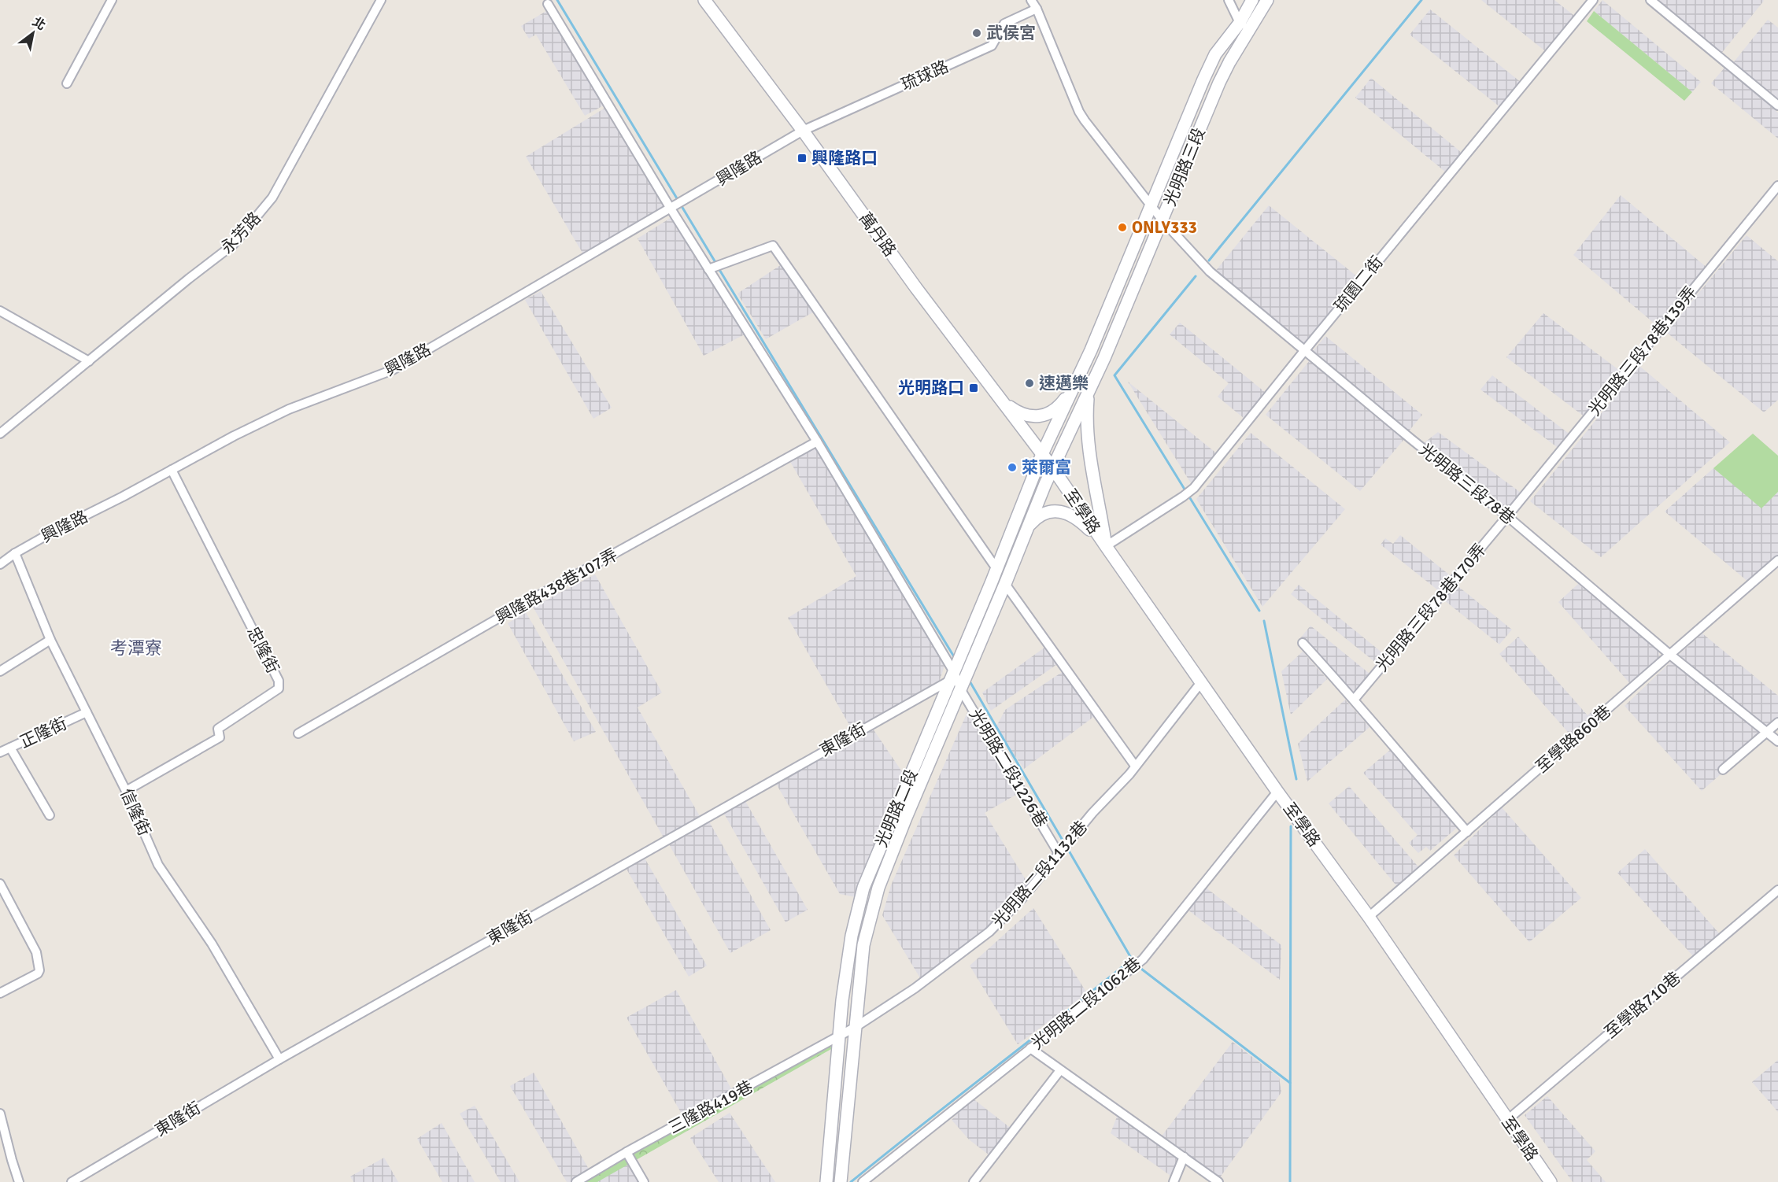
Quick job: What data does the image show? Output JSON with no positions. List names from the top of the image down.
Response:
{
  "streets": {
    "street": [
      "琉球路",
      "光明路三段",
      "興隆路",
      "永芳路",
      "萬丹路",
      "琉園二街",
      "光明路三段78巷139弄",
      "光明路三段78巷",
      "至學路",
      "興隆路438巷107弄",
      "光明路三段78巷170弄",
      "忠隆街",
      "正隆街",
      "至學路860巷",
      "東隆街",
      "光明路二段1226巷",
      "光明路二段",
      "信隆街",
      "光明路二段1132巷",
      "光明路二段1062巷",
      "至學路710巷",
      "三隆路419巷"
    ]
  },
  "crossings": [
    ["琉球路", "興隆路"],
    ["琉球路", "萬丹路"],
    ["光明路三段", "萬丹路"],
    ["光明路三段", "光明路三段78巷"],
    ["光明路三段", "至學路"],
    ["光明路三段", "光明路二段"],
    ["興隆路", "萬丹路"],
    ["興隆路", "忠隆街"],
    ["興隆路", "光明路二段1226巷"],
    ["興隆路", "信隆街"],
    ["萬丹路", "至學路"],
    ["萬丹路", "光明路二段"],
    ["琉園二街", "光明路三段78巷"],
    ["琉園二街", "至學路"],
    ["光明路三段78巷139弄", "光明路三段78巷"],
    ["光明路三段78巷139弄", "光明路三段78巷170弄"],
    ["光明路三段78巷", "光明路三段78巷170弄"],
    ["光明路三段78巷", "至學路860巷"],
    ["至學路", "至學路860巷"],
    ["至學路", "光明路二段"],
    ["至學路", "光明路二段1132巷"],
    ["至學路", "光明路二段1062巷"],
    ["至學路", "至學路710巷"],
    ["興隆路438巷107弄", "光明路二段1226巷"],
    ["忠隆街", "信隆街"],
    ["正隆街", "信隆街"],
    ["東隆街", "光明路二段1226巷"],
    ["東隆街", "光明路二段"],
    ["東隆街", "信隆街"],
    ["光明路二段1226巷", "光明路二段"],
    ["光明路二段1226巷", "光明路二段1132巷"],
    ["光明路二段", "光明路二段1132巷"],
    ["光明路二段", "三隆路419巷"],
    ["光明路二段1132巷", "三隆路419巷"]
  ],
  "districts": ["考潭寮"],
  "places": {
    "other": [
      "武侯宮",
      "ONLY333",
      "速邁樂",
      "萊爾富"
    ],
    "transit": ["興隆路口", "光明路口"]
  },
  "north": "top right"
}
